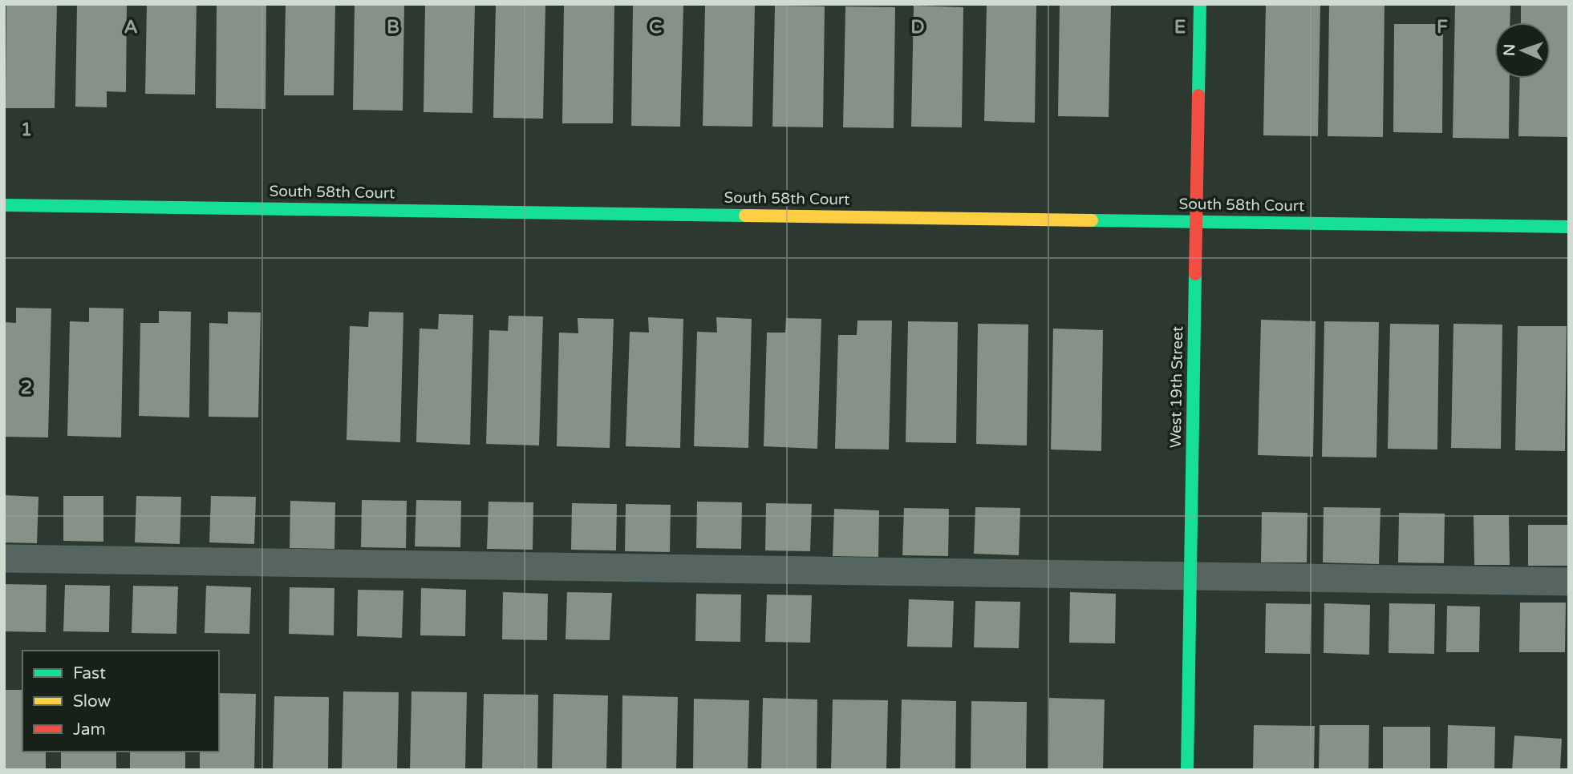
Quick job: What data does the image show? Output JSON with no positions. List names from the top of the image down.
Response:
{
  "streets": {
    "street": ["South 58th Court", "West 19th Street"]
  },
  "crossings": [
    ["South 58th Court", "West 19th Street"]
  ],
  "legend": ["Fast", "Slow", "Jam"],
  "north": "left",
  "grid": {
    "columns": [
      "A",
      "B",
      "C",
      "D",
      "E",
      "F"
    ],
    "rows": ["1", "2"]
  }
}
